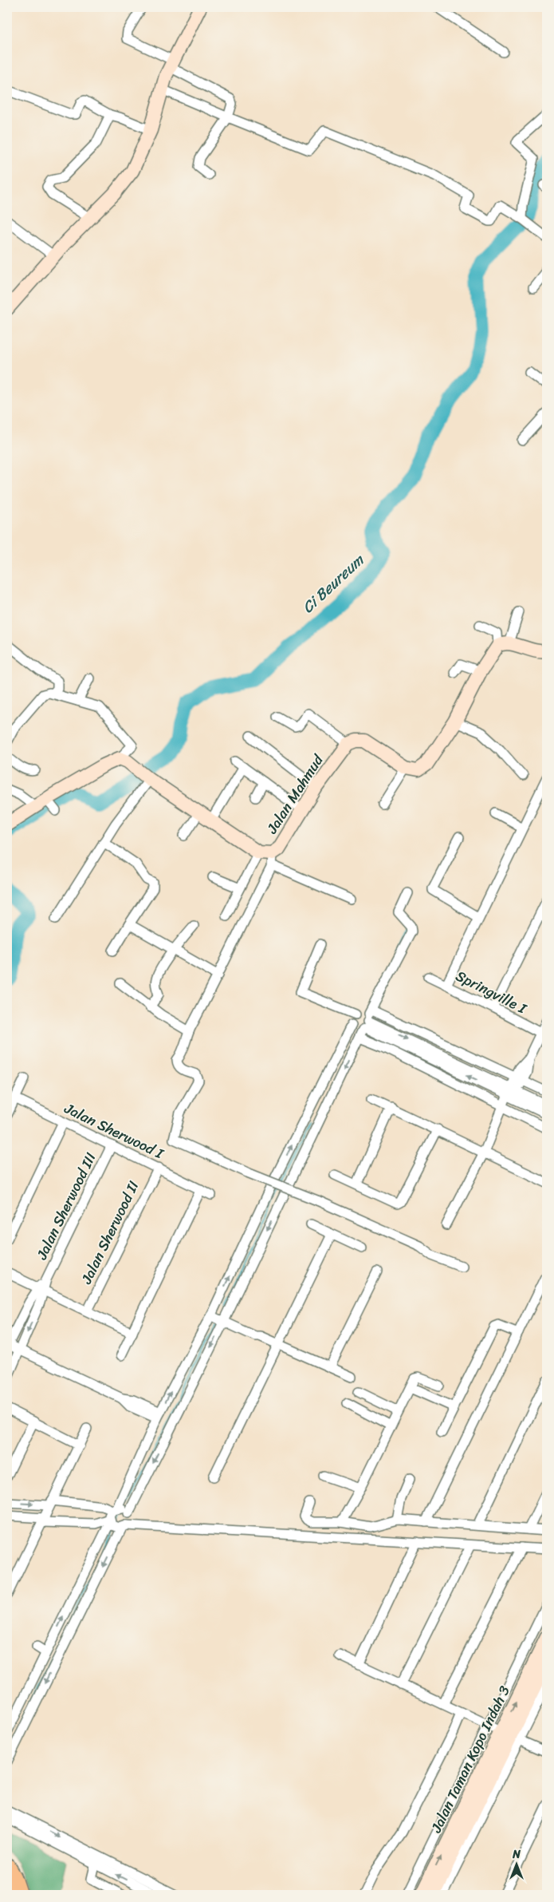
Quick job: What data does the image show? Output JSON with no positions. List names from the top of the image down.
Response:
{
  "streets": {
    "street": [
      "Jalan Mahmud",
      "Springville I",
      "Jalan Sherwood I",
      "Jalan Sherwood III",
      "Jalan Sherwood II",
      "Jalan Taman Kopo Indah 3"
    ]
  },
  "crossings": [
    ["Jalan Sherwood I", "Jalan Sherwood III"],
    ["Jalan Sherwood I", "Jalan Sherwood II"]
  ],
  "water": ["Ci Beureum"],
  "north": "top"
}
